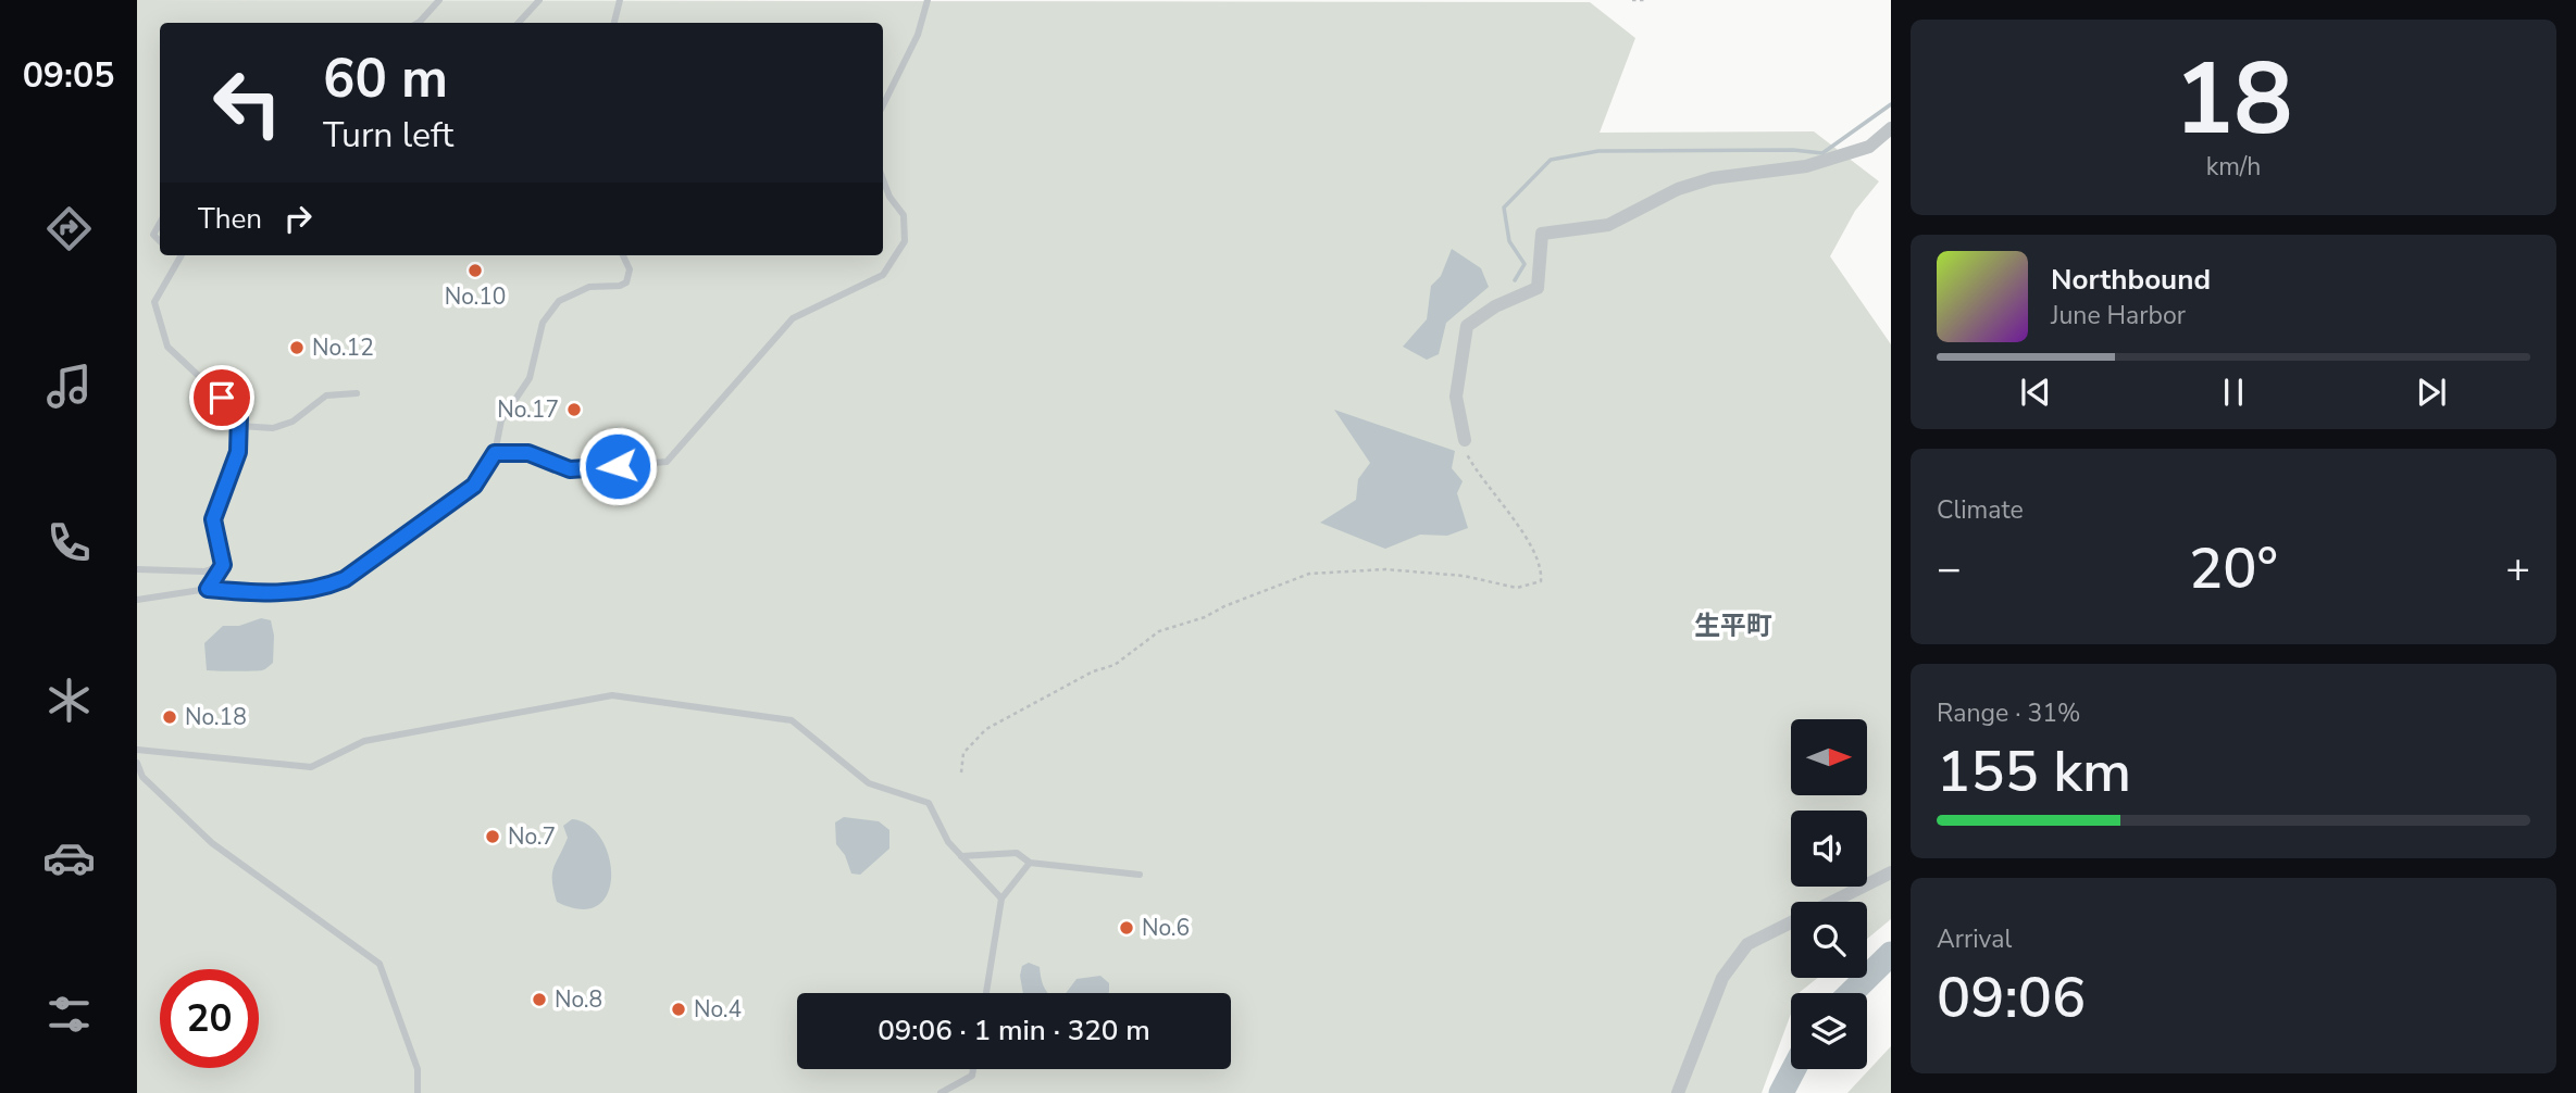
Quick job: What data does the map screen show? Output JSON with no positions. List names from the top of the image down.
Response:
{
  "districts": ["生平町"],
  "places": [
    "No.10",
    "No.12",
    "No.17",
    "No.18",
    "No.7",
    "No.6",
    "No.8",
    "No.4"
  ],
  "north": "right",
  "page": {
    "tabs": "09:05",
    "tile": [
      ["18", "km/h"],
      "Climate",
      ["Range · 31%", "155 km"],
      ["Arrival", "09:06"]
    ],
    "turn": ["60 m", "Turn left"],
    "then": "Then",
    "song": ["Northbound", "June Harbor"],
    "heat": ["−", "20°", "+"],
    "limit": "20",
    "trip": "09:06 · 1 min · 320 m"
  }
}
